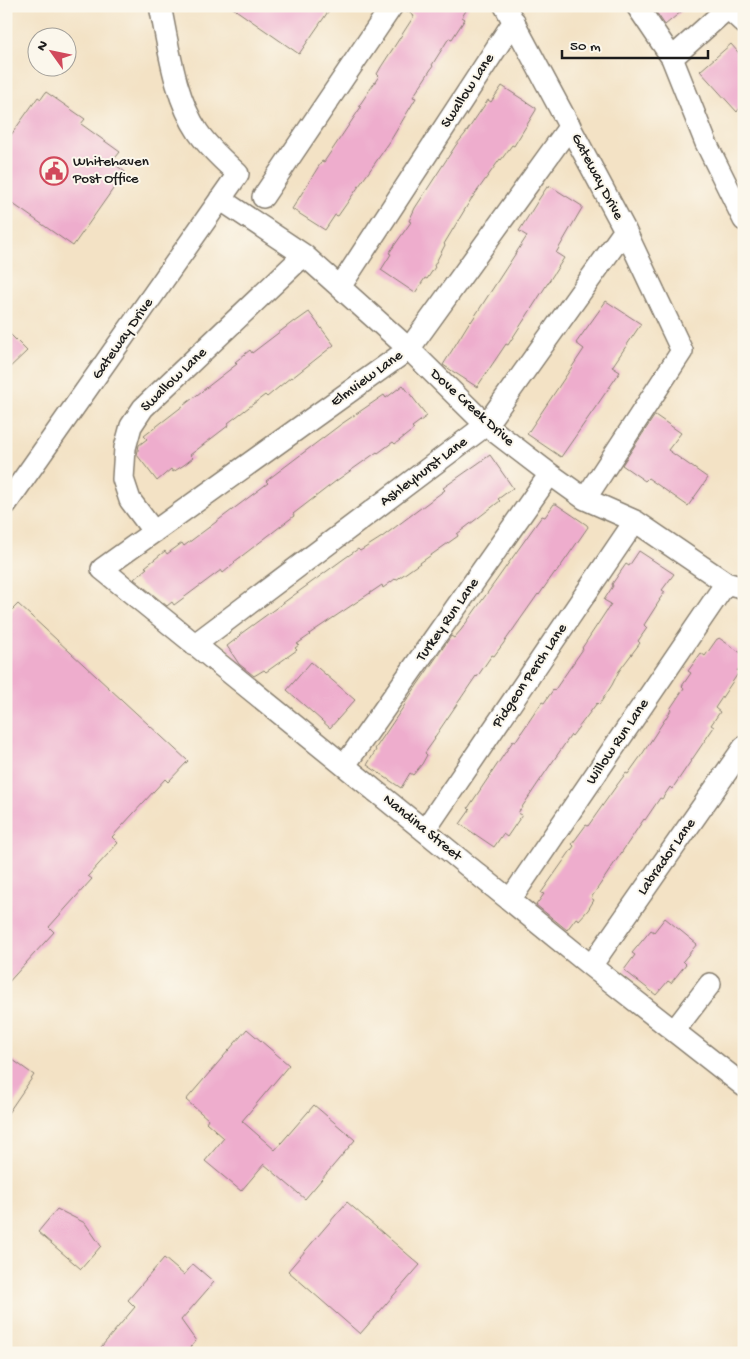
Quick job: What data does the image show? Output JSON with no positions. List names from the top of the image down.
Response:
{
  "streets": {
    "street": [
      "Swallow Lane",
      "Gateway Drive",
      "Elmview Lane",
      "Dove Creek Drive",
      "Ashleyhurst Lane",
      "Turkey Run Lane",
      "Pidgeon Perch Lane",
      "Willow Run Lane",
      "Nandina Street",
      "Labrador Lane"
    ]
  },
  "crossings": [
    ["Swallow Lane", "Gateway Drive"],
    ["Swallow Lane", "Elmview Lane"],
    ["Swallow Lane", "Dove Creek Drive"],
    ["Gateway Drive", "Elmview Lane"],
    ["Gateway Drive", "Dove Creek Drive"],
    ["Gateway Drive", "Ashleyhurst Lane"],
    ["Elmview Lane", "Dove Creek Drive"],
    ["Elmview Lane", "Nandina Street"],
    ["Dove Creek Drive", "Ashleyhurst Lane"],
    ["Dove Creek Drive", "Turkey Run Lane"],
    ["Dove Creek Drive", "Pidgeon Perch Lane"],
    ["Dove Creek Drive", "Willow Run Lane"],
    ["Ashleyhurst Lane", "Nandina Street"],
    ["Turkey Run Lane", "Nandina Street"],
    ["Pidgeon Perch Lane", "Nandina Street"],
    ["Willow Run Lane", "Nandina Street"],
    ["Nandina Street", "Labrador Lane"]
  ],
  "places": {
    "public building": ["Whitehaven Post Office"]
  },
  "scale_bar": "50 m",
  "north": "top left"
}
